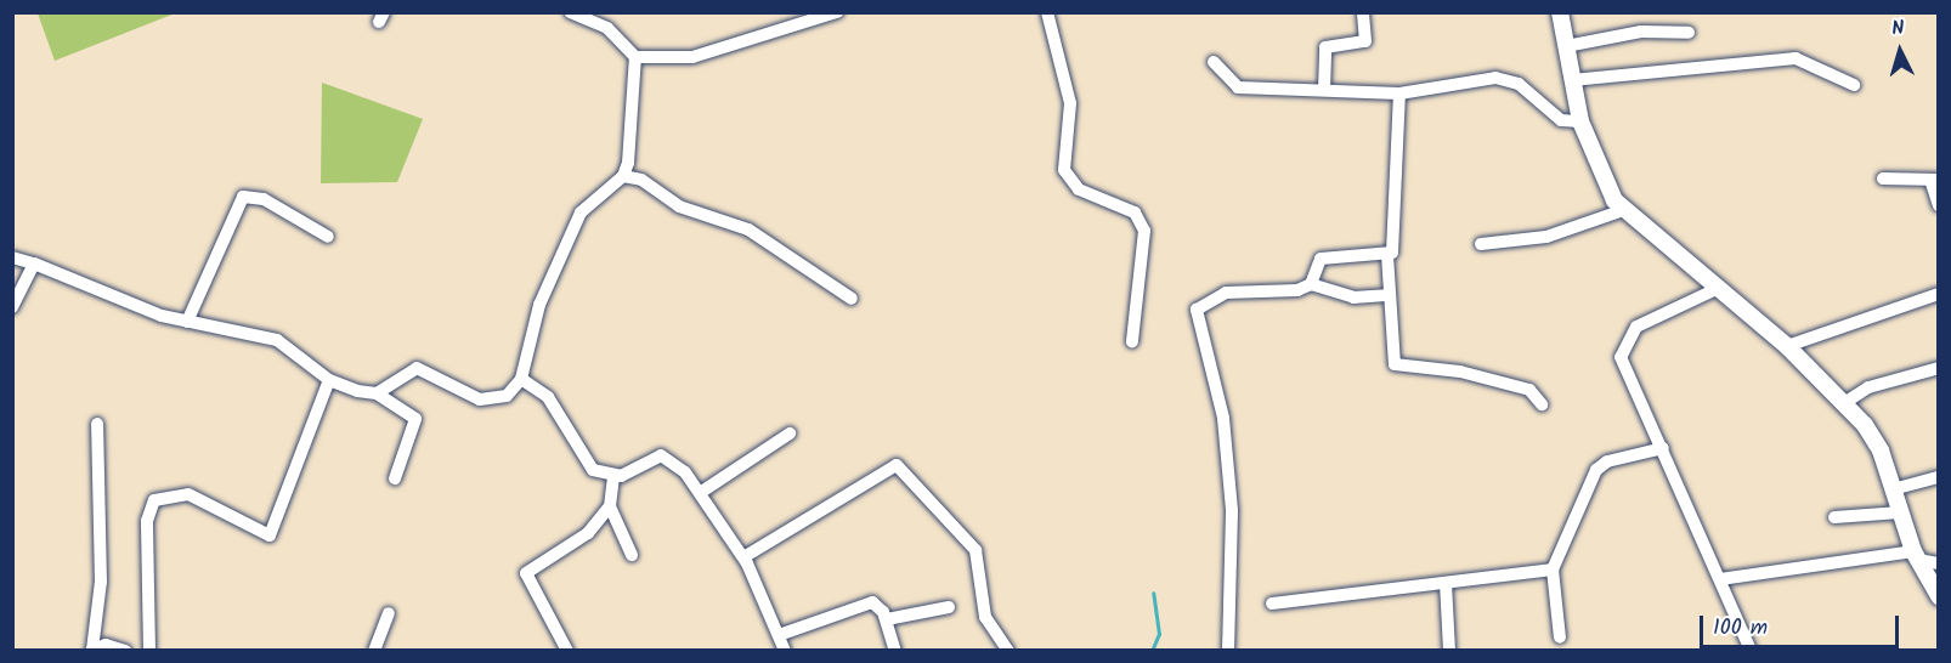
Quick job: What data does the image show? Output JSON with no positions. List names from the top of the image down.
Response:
{
  "scale_bar": "100 m",
  "north": "top"
}
